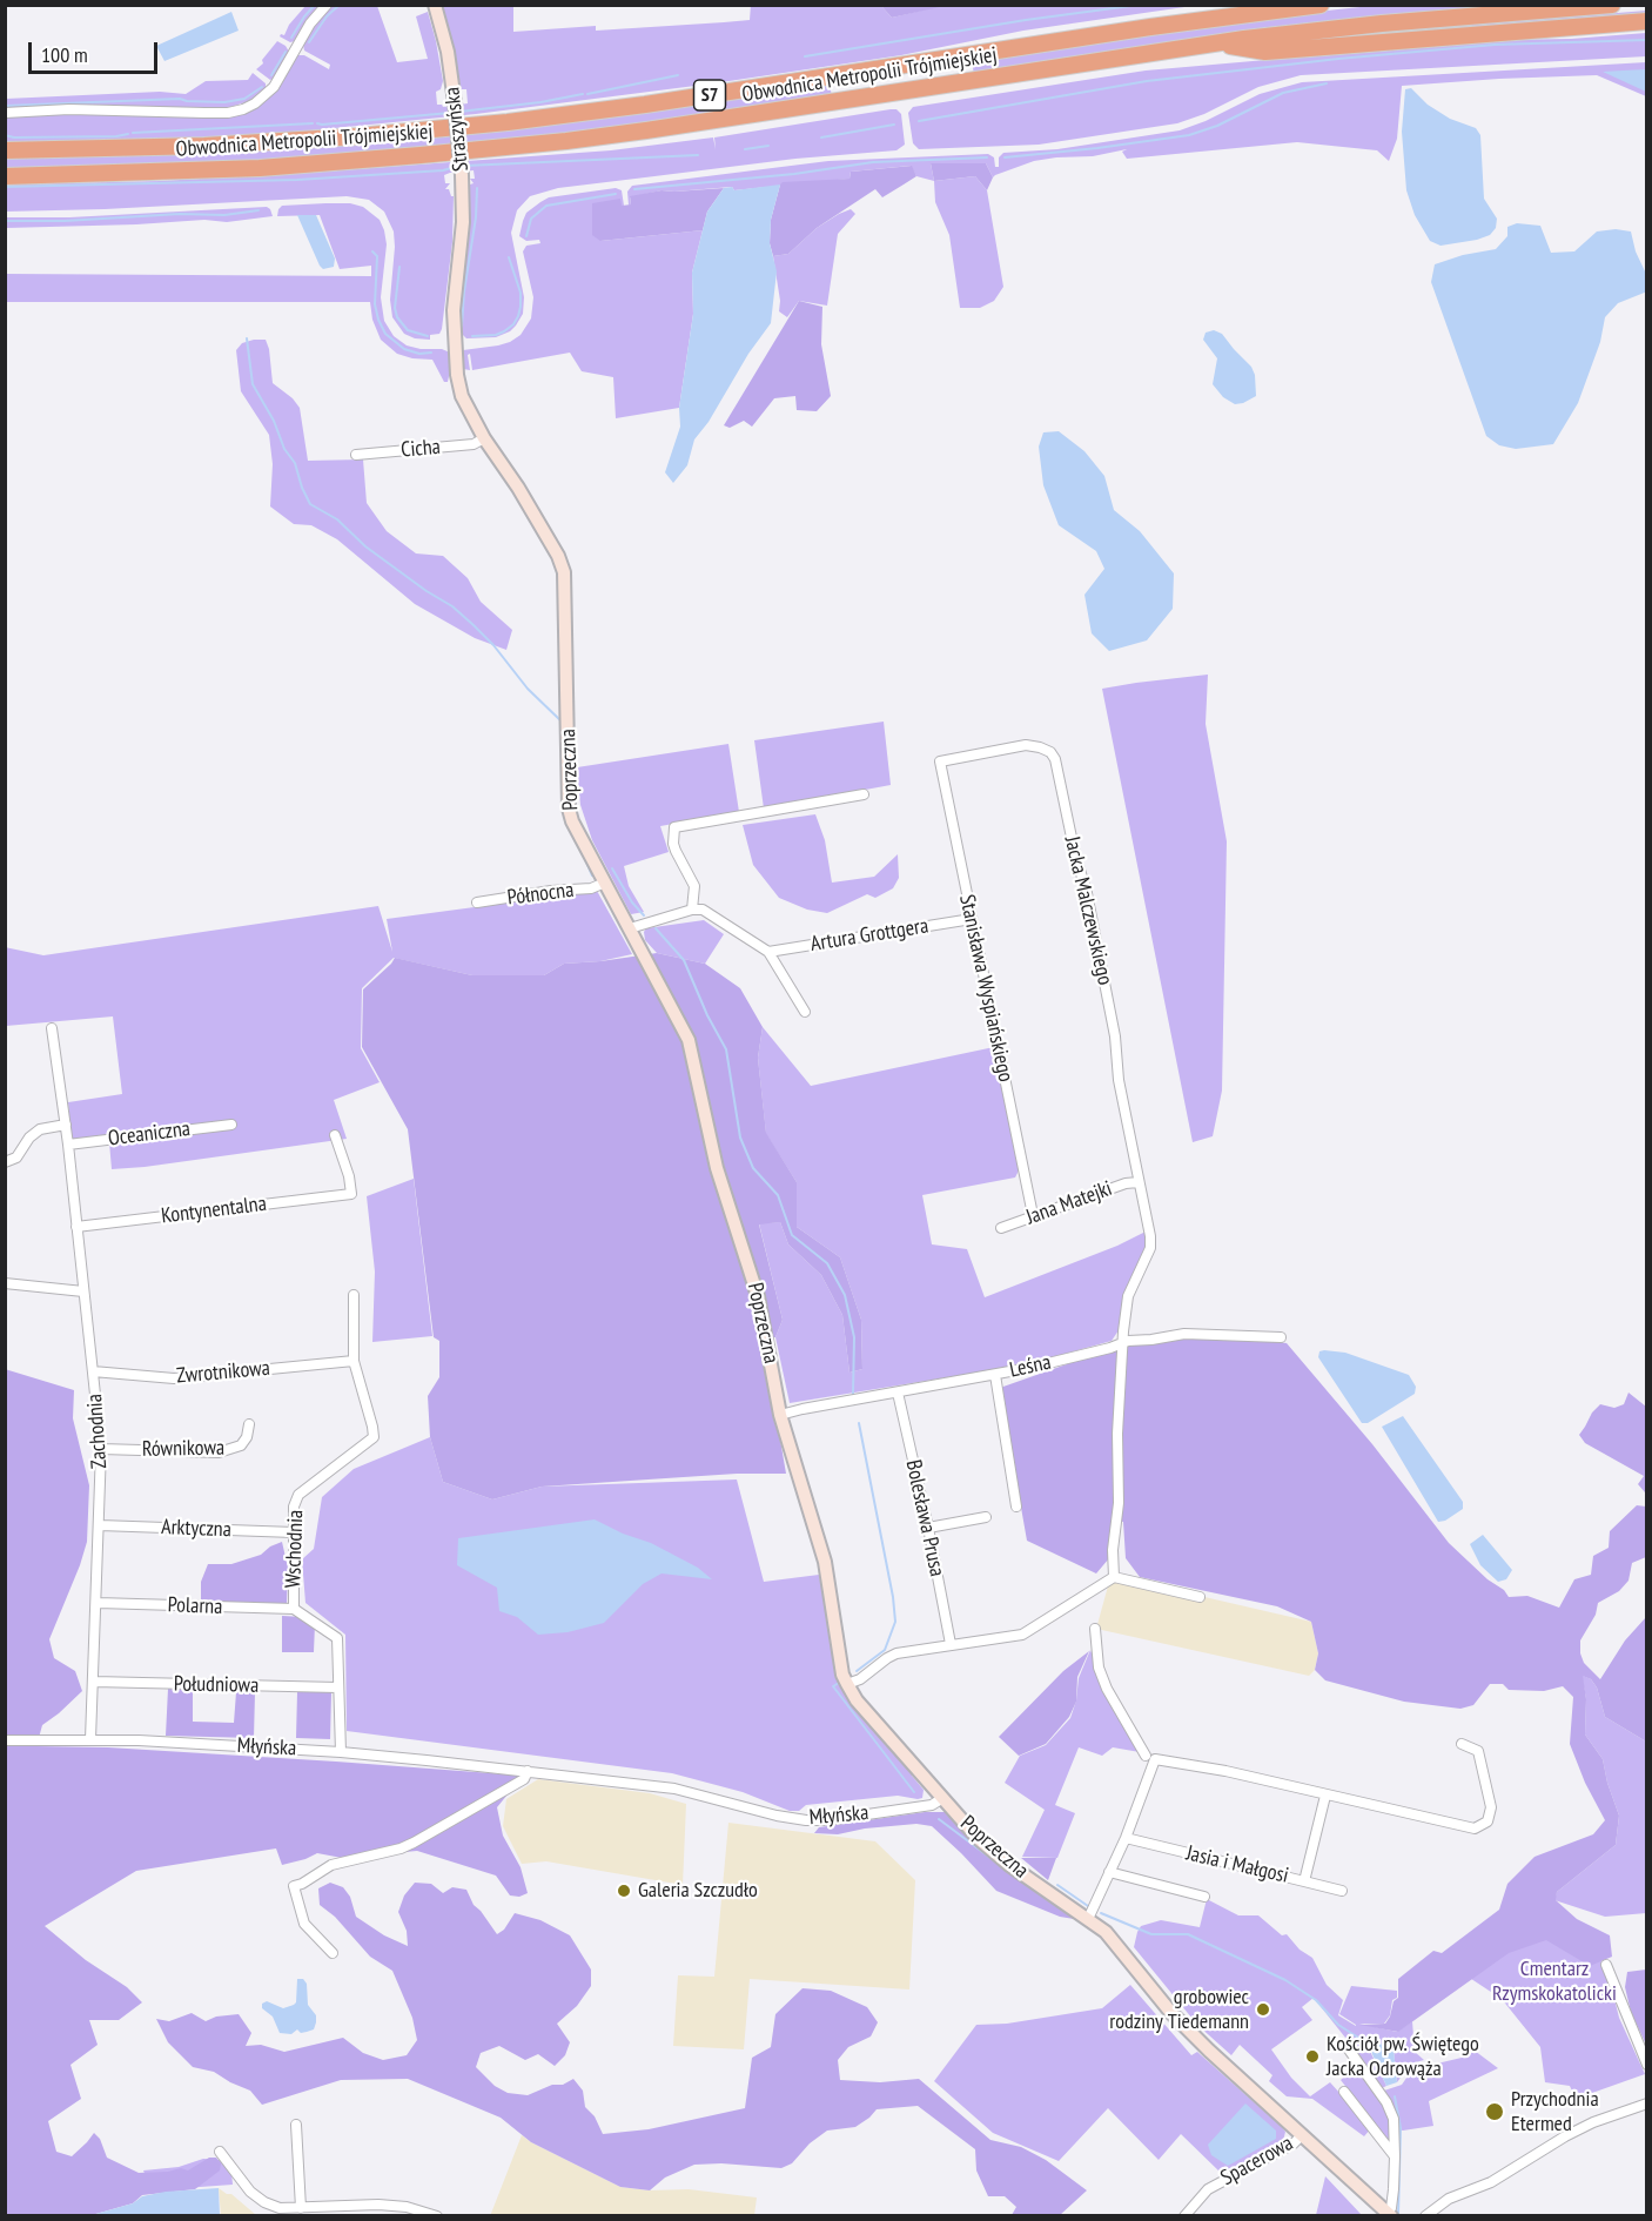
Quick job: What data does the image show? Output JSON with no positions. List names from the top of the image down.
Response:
{
  "streets": {
    "highway": ["Obwodnica Metropolii Trójmiejskiej", "S7"],
    "street": [
      "Straszyńska",
      "Cicha",
      "Poprzeczna",
      "Północna",
      "Jacka Malczewskiego",
      "Artura Grottgera",
      "Stanisława Wyspiańskiego",
      "Oceaniczna",
      "Jana Matejki",
      "Kontynentalna",
      "Leśna",
      "Zwrotnikowa",
      "Zachodnia",
      "Równikowa",
      "Bolesława Prusa",
      "Arktyczna",
      "Wschodnia",
      "Polarna",
      "Południowa",
      "Młyńska",
      "Jasia i Małgosi",
      "Spacerowa"
    ]
  },
  "crossings": [
    ["Straszyńska", "Poprzeczna"],
    ["Cicha", "Poprzeczna"],
    ["Poprzeczna", "Północna"],
    ["Poprzeczna", "Leśna"],
    ["Poprzeczna", "Młyńska"],
    ["Poprzeczna", "Spacerowa"],
    ["Jacka Malczewskiego", "Stanisława Wyspiańskiego"],
    ["Jacka Malczewskiego", "Jana Matejki"],
    ["Artura Grottgera", "Stanisława Wyspiańskiego"],
    ["Stanisława Wyspiańskiego", "Jana Matejki"],
    ["Oceaniczna", "Zachodnia"],
    ["Kontynentalna", "Zachodnia"],
    ["Leśna", "Bolesława Prusa"],
    ["Zwrotnikowa", "Zachodnia"],
    ["Zwrotnikowa", "Wschodnia"],
    ["Zachodnia", "Równikowa"],
    ["Zachodnia", "Arktyczna"],
    ["Zachodnia", "Polarna"],
    ["Zachodnia", "Południowa"],
    ["Zachodnia", "Młyńska"],
    ["Arktyczna", "Wschodnia"],
    ["Wschodnia", "Polarna"],
    ["Wschodnia", "Południowa"],
    ["Wschodnia", "Młyńska"]
  ],
  "parks": ["Cmentarz Rzymskokatolicki"],
  "places": [
    "Galeria Szczudło",
    "grobowiec rodziny Tiedemann",
    "Kościół pw. Świętego Jacka Odrowąża",
    "Przychodnia Etermed"
  ],
  "scale_bar": "100 m"
}
